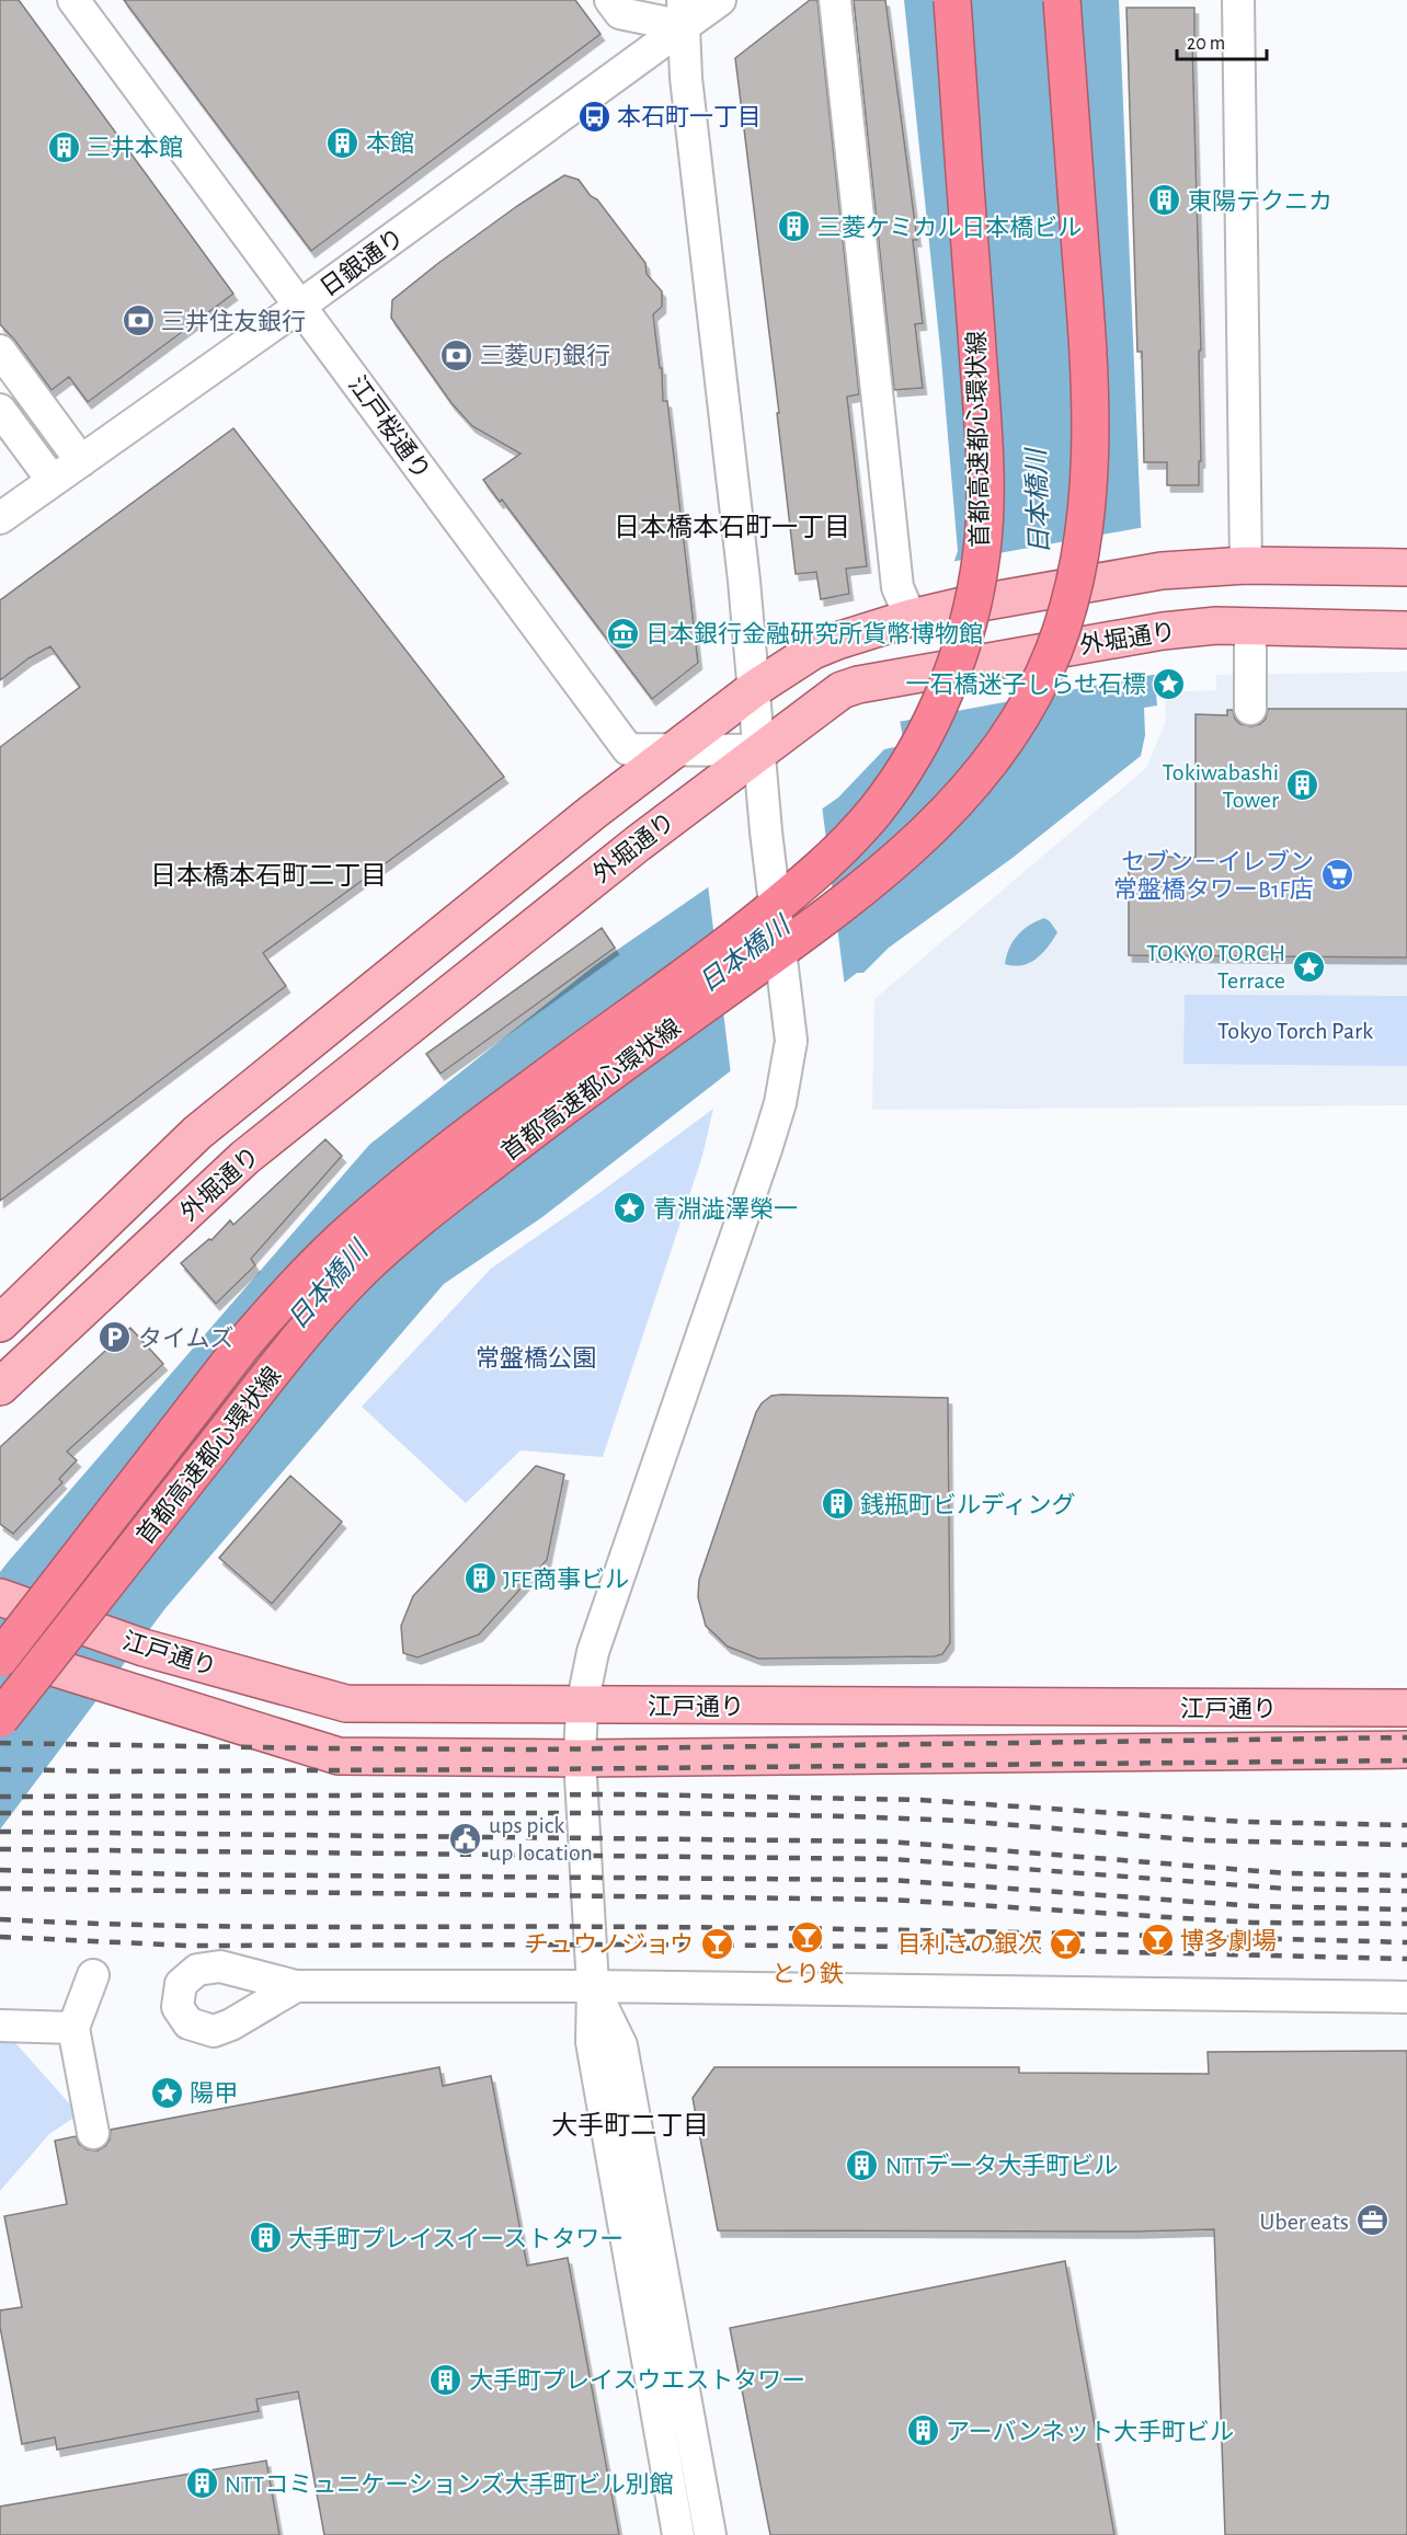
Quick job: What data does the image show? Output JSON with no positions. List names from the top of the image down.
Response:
{
  "streets": {
    "highway": ["首都高速都心環状線"],
    "main road": ["外堀通り", "江戸通り"],
    "street": ["日銀通り", "江戸桜通り"]
  },
  "crossings": [
    ["日銀通り", "江戸桜通り"],
    ["江戸桜通り", "外堀通り"]
  ],
  "districts": ["日本橋本石町一丁目", "日本橋本石町二丁目", "大手町二丁目"],
  "water": ["日本橋川"],
  "parks": ["Tokyo Torch Park", "常盤橋公園"],
  "places": {
    "bus stop": ["本石町一丁目"],
    "building": [
      "本館",
      "三井本館",
      "東陽テクニカ",
      "三菱ケミカル日本橋ビル",
      "Tokiwabashi Tower",
      "銭瓶町ビルディング",
      "JFE商事ビル",
      "NTTデータ大手町ビル",
      "大手町プレイスイーストタワー",
      "大手町プレイスウエストタワー",
      "アーバンネット大手町ビル",
      "NTTコミュニケーションズ大手町ビル別館"
    ],
    "bank": ["三井住友銀行", "三菱UFJ銀行"],
    "museum": ["日本銀行金融研究所貨幣博物館"],
    "place": [
      "一石橋迷子しらせ石標",
      "TOKYO TORCH Terrace",
      "青淵澁澤榮一",
      "陽甲"
    ],
    "supermarket": ["セブン－イレブン 常盤橋タワーB1F店"],
    "parking": ["タイムズ"],
    "public building": ["ups pick up location"],
    "bar": [
      "とり鉄",
      "博多劇場",
      "チュウノジョウ",
      "目利きの銀次"
    ],
    "office": ["Uber eats"]
  },
  "scale_bar": "20 m"
}
